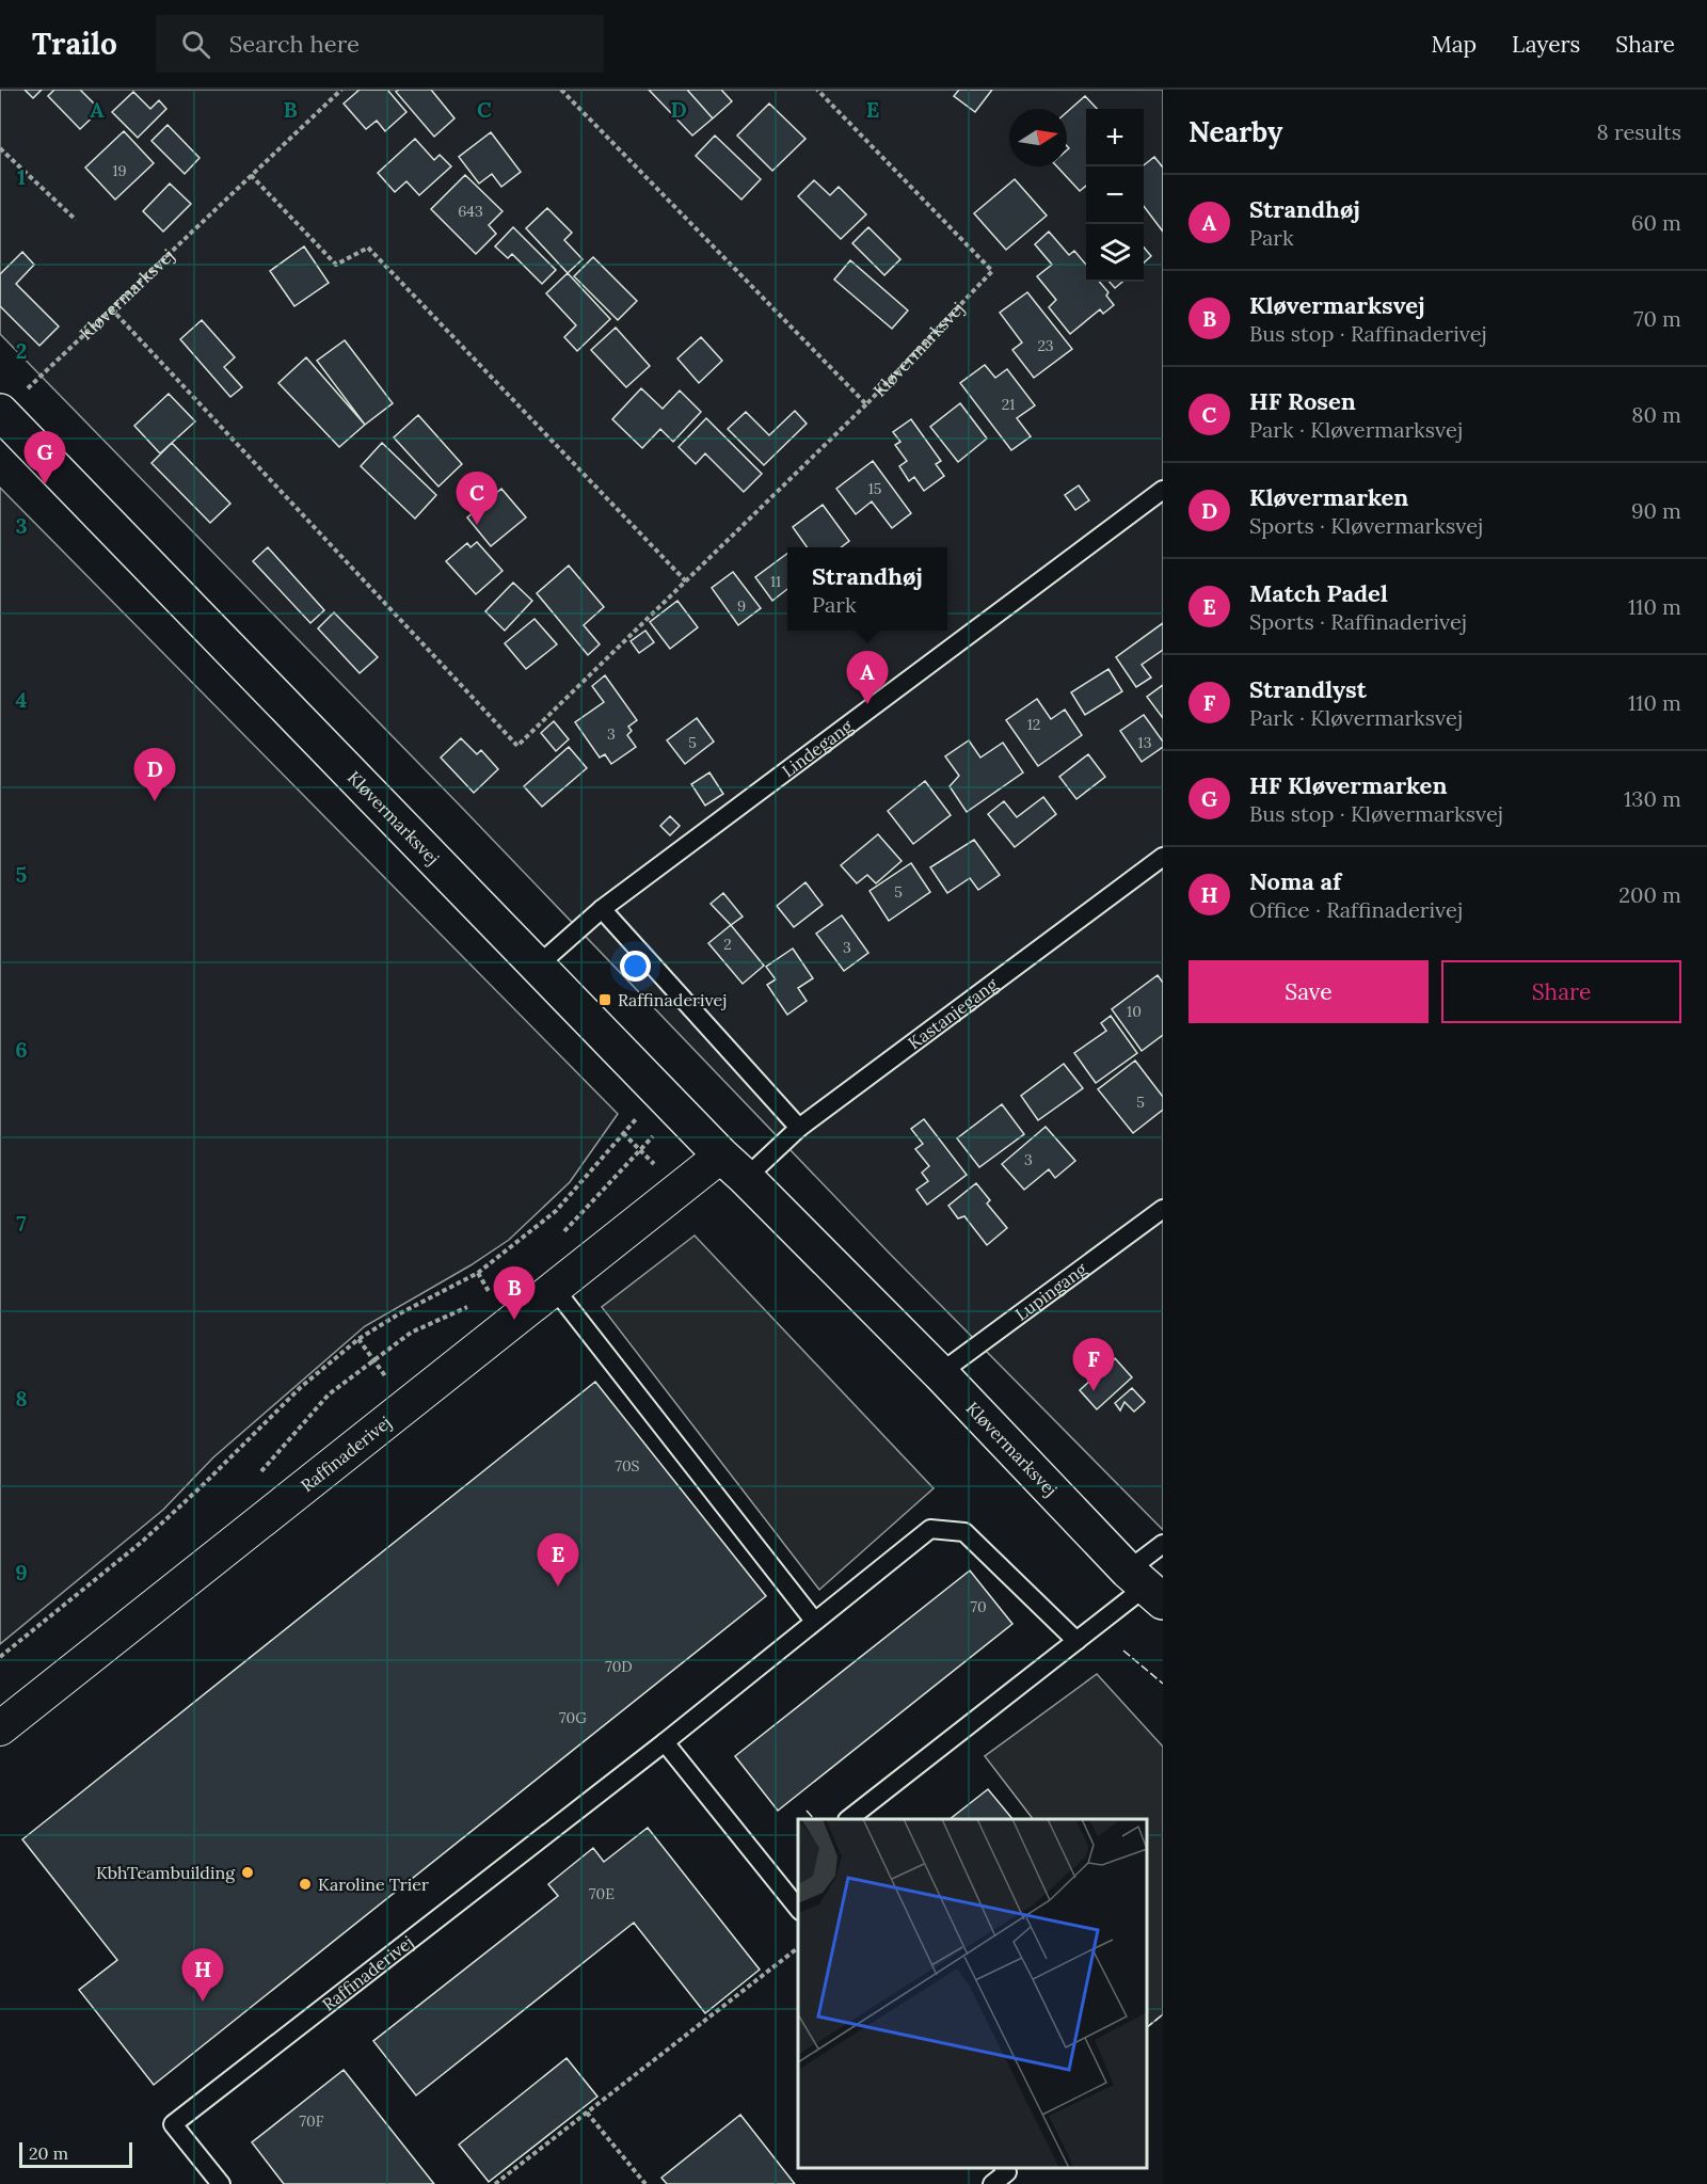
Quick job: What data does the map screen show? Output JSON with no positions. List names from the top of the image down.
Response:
{
  "streets": {
    "street": ["Kløvermarksvej", "Raffinaderivej"],
    "lane": ["Lindegang", "Kastanjegang", "Lupingang"]
  },
  "crossings": [
    ["Kløvermarksvej", "Lindegang"],
    ["Kløvermarksvej", "Kastanjegang"],
    ["Kløvermarksvej", "Lupingang"],
    ["Kløvermarksvej", "Raffinaderivej"],
    ["Kastanjegang", "Raffinaderivej"]
  ],
  "places": {
    "transit": ["Raffinaderivej"],
    "other": ["KbhTeambuilding", "Karoline Trier"]
  },
  "house_numbers": [
    "19",
    "643",
    "23",
    "21",
    "15",
    "11",
    "9",
    "12",
    "3",
    "5",
    "13",
    "5",
    "2",
    "3",
    "10",
    "5",
    "3",
    "70S",
    "70",
    "70D",
    "70G",
    "70E",
    "70F"
  ],
  "scale_bar": "20 m",
  "north": "right",
  "page": {
    "header": "Trailo",
    "search": "Search here",
    "nav": ["Map", "Layers", "Share"],
    "heading": ["Nearby", "8 results"],
    "map_buttons": ["+", "−"],
    "list": [
      {
        "mark": "A",
        "name": "Strandhøj",
        "note": "Park",
        "value": "60 m"
      },
      {
        "mark": "B",
        "name": "Kløvermarksvej",
        "note": "Bus stop · Raffinaderivej",
        "value": "70 m"
      },
      {
        "mark": "C",
        "name": "HF Rosen",
        "note": "Park · Kløvermarksvej",
        "value": "80 m"
      },
      {
        "mark": "D",
        "name": "Kløvermarken",
        "note": "Sports · Kløvermarksvej",
        "value": "90 m"
      },
      {
        "mark": "E",
        "name": "Match Padel",
        "note": "Sports · Raffinaderivej",
        "value": "110 m"
      },
      {
        "mark": "F",
        "name": "Strandlyst",
        "note": "Park · Kløvermarksvej",
        "value": "110 m"
      },
      {
        "mark": "G",
        "name": "HF Kløvermarken",
        "note": "Bus stop · Kløvermarksvej",
        "value": "130 m"
      },
      {
        "mark": "H",
        "name": "Noma af",
        "note": "Office · Raffinaderivej",
        "value": "200 m"
      }
    ],
    "pins": [
      "G",
      "C",
      "A",
      "D",
      "B",
      "F",
      "E",
      "H"
    ],
    "popup": ["Strandhøj", "Park"],
    "buttons": ["Save", "Share"],
    "scale": "20 m"
  },
  "grid": {
    "columns": [
      "A",
      "B",
      "C",
      "D",
      "E"
    ],
    "rows": [
      "1",
      "2",
      "3",
      "4",
      "5",
      "6",
      "7",
      "8",
      "9"
    ]
  }
}
